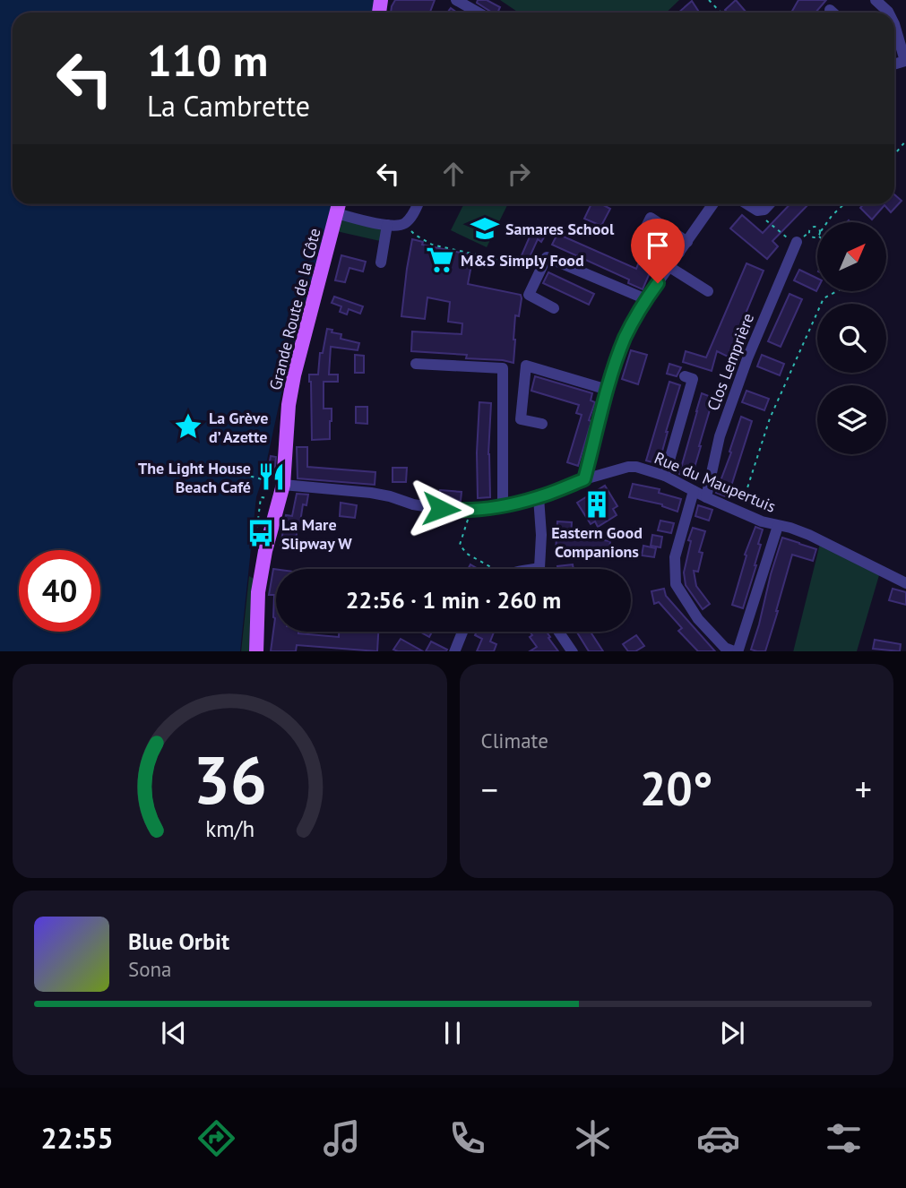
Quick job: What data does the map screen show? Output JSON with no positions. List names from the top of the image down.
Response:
{
  "streets": {
    "main road": ["Grande Route de la Côte"],
    "street": ["Clos Lemprière", "Rue du Maupertuis"]
  },
  "crossings": [
    ["Grande Route de la Côte", "Rue du Maupertuis"],
    ["Clos Lemprière", "Rue du Maupertuis"]
  ],
  "places": {
    "school or university": ["Samares School"],
    "supermarket": ["M&S Simply Food"],
    "place": ["La Grève d’ Azette"],
    "restaurant": ["The Light House Beach Café"],
    "building": ["Eastern Good Companions"],
    "bus stop": ["La Mare Slipway W"]
  },
  "north": "top right",
  "page": {
    "turn": ["110 m", "La Cambrette"],
    "limit": "40",
    "trip": "22:56 · 1 min · 260 m",
    "tile": "Climate",
    "heat": ["−", "20°", "+"],
    "song": ["Blue Orbit", "Sona"],
    "tabs": "22:55",
    "gauge": ["36", "km/h"]
  }
}
